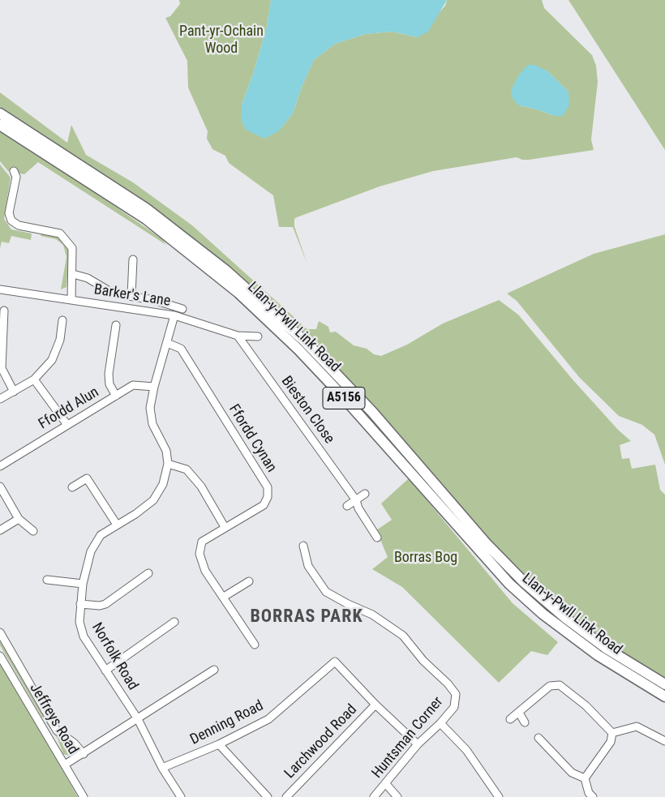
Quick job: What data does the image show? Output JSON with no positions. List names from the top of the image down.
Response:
{
  "streets": {
    "highway": ["Llan-y-Pwll Link Road", "A5156"],
    "street": [
      "Barker's Lane",
      "Ffordd Alun",
      "Bieston Close",
      "Ffordd Cynan",
      "Norfolk Road",
      "Jeffreys Road",
      "Denning Road",
      "Huntsman Corner",
      "Larchwood Road"
    ]
  },
  "crossings": [
    ["Barker's Lane", "Bieston Close"],
    ["Barker's Lane", "Norfolk Road"],
    ["Ffordd Alun", "Norfolk Road"],
    ["Ffordd Cynan", "Norfolk Road"],
    ["Norfolk Road", "Denning Road"],
    ["Denning Road", "Larchwood Road"]
  ],
  "districts": ["BORRAS PARK"],
  "parks": ["Pant-yr-Ochain Wood", "Borras Bog"]
}
